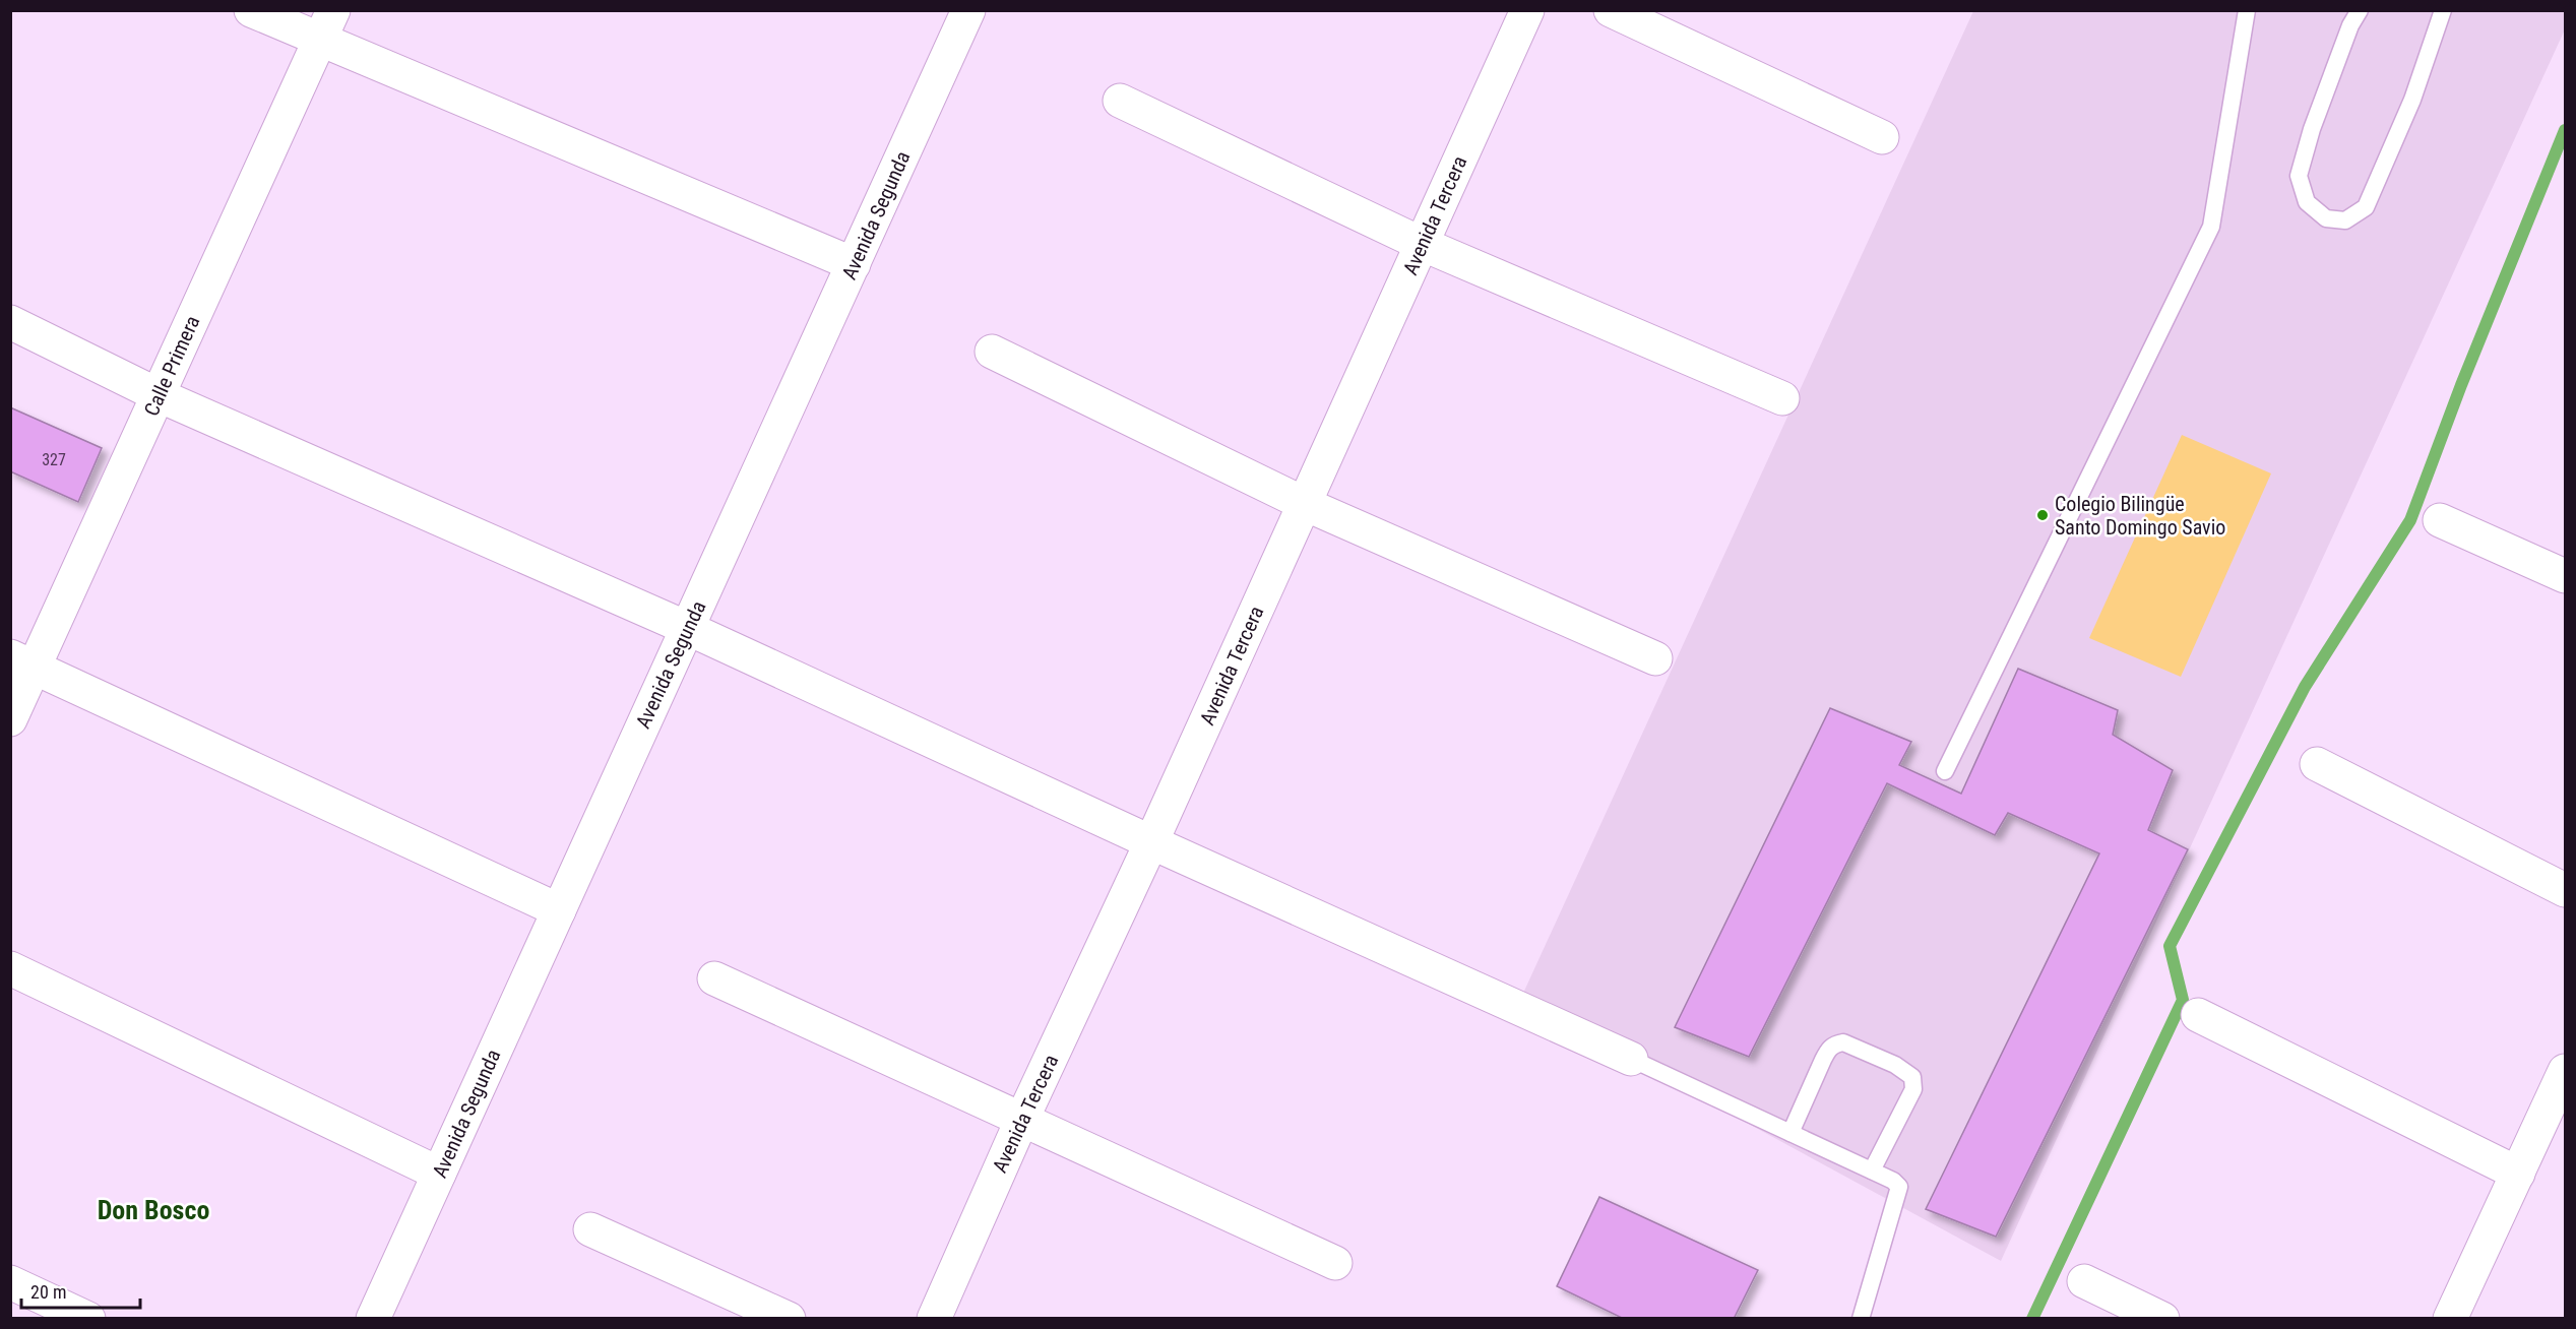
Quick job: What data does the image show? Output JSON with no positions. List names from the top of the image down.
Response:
{
  "streets": {
    "street": ["Avenida Segunda", "Avenida Tercera", "Calle Primera"]
  },
  "districts": ["Don Bosco"],
  "places": ["Colegio Bilingüe Santo Domingo Savio"],
  "house_numbers": ["327"],
  "scale_bar": "20 m"
}
